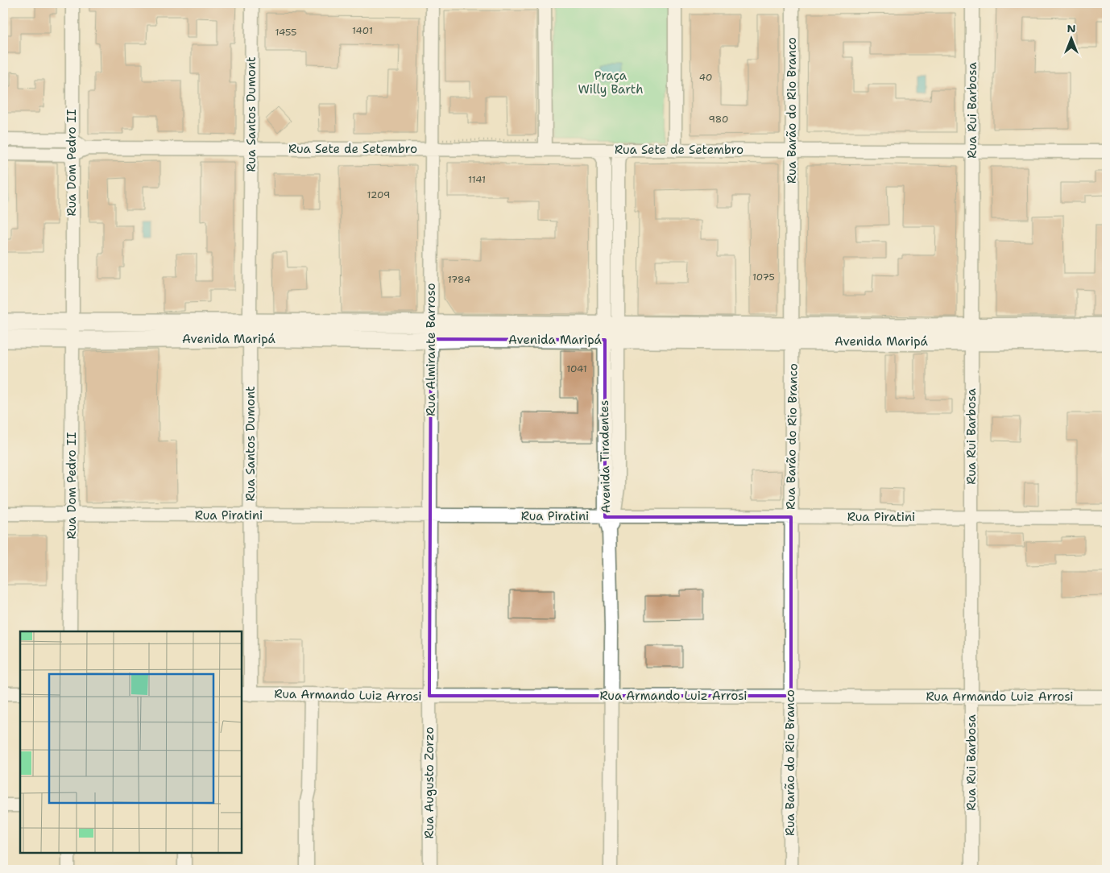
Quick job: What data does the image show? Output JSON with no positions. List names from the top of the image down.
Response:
{
  "streets": {
    "main road": ["Avenida Maripá"],
    "street": [
      "Rua Barão do Rio Branco",
      "Rua Rui Barbosa",
      "Rua Santos Dumont",
      "Rua Sete de Setembro",
      "Rua Dom Pedro II",
      "Rua Almirante Barroso",
      "Avenida Tiradentes",
      "Rua Piratini",
      "Rua Armando Luiz Arrosi",
      "Rua Augusto Zorzo"
    ]
  },
  "crossings": [
    ["Rua Barão do Rio Branco", "Rua Sete de Setembro"],
    ["Rua Barão do Rio Branco", "Avenida Maripá"],
    ["Rua Barão do Rio Branco", "Rua Piratini"],
    ["Rua Barão do Rio Branco", "Rua Armando Luiz Arrosi"],
    ["Rua Rui Barbosa", "Rua Sete de Setembro"],
    ["Rua Rui Barbosa", "Avenida Maripá"],
    ["Rua Rui Barbosa", "Rua Piratini"],
    ["Rua Rui Barbosa", "Rua Armando Luiz Arrosi"],
    ["Rua Santos Dumont", "Rua Sete de Setembro"],
    ["Rua Santos Dumont", "Avenida Maripá"],
    ["Rua Santos Dumont", "Rua Piratini"],
    ["Rua Santos Dumont", "Rua Armando Luiz Arrosi"],
    ["Rua Sete de Setembro", "Rua Almirante Barroso"],
    ["Rua Sete de Setembro", "Avenida Tiradentes"],
    ["Rua Dom Pedro II", "Avenida Maripá"],
    ["Rua Dom Pedro II", "Rua Piratini"],
    ["Avenida Maripá", "Rua Almirante Barroso"],
    ["Avenida Maripá", "Avenida Tiradentes"],
    ["Rua Almirante Barroso", "Rua Piratini"],
    ["Rua Almirante Barroso", "Rua Armando Luiz Arrosi"],
    ["Rua Almirante Barroso", "Rua Augusto Zorzo"],
    ["Avenida Tiradentes", "Rua Piratini"],
    ["Avenida Tiradentes", "Rua Armando Luiz Arrosi"],
    ["Rua Armando Luiz Arrosi", "Rua Augusto Zorzo"]
  ],
  "parks": ["Praça Willy Barth"],
  "house_numbers": [
    "1401",
    "1455",
    "40",
    "980",
    "1141",
    "1209",
    "1075",
    "1784",
    "1041"
  ],
  "north": "top"
}
